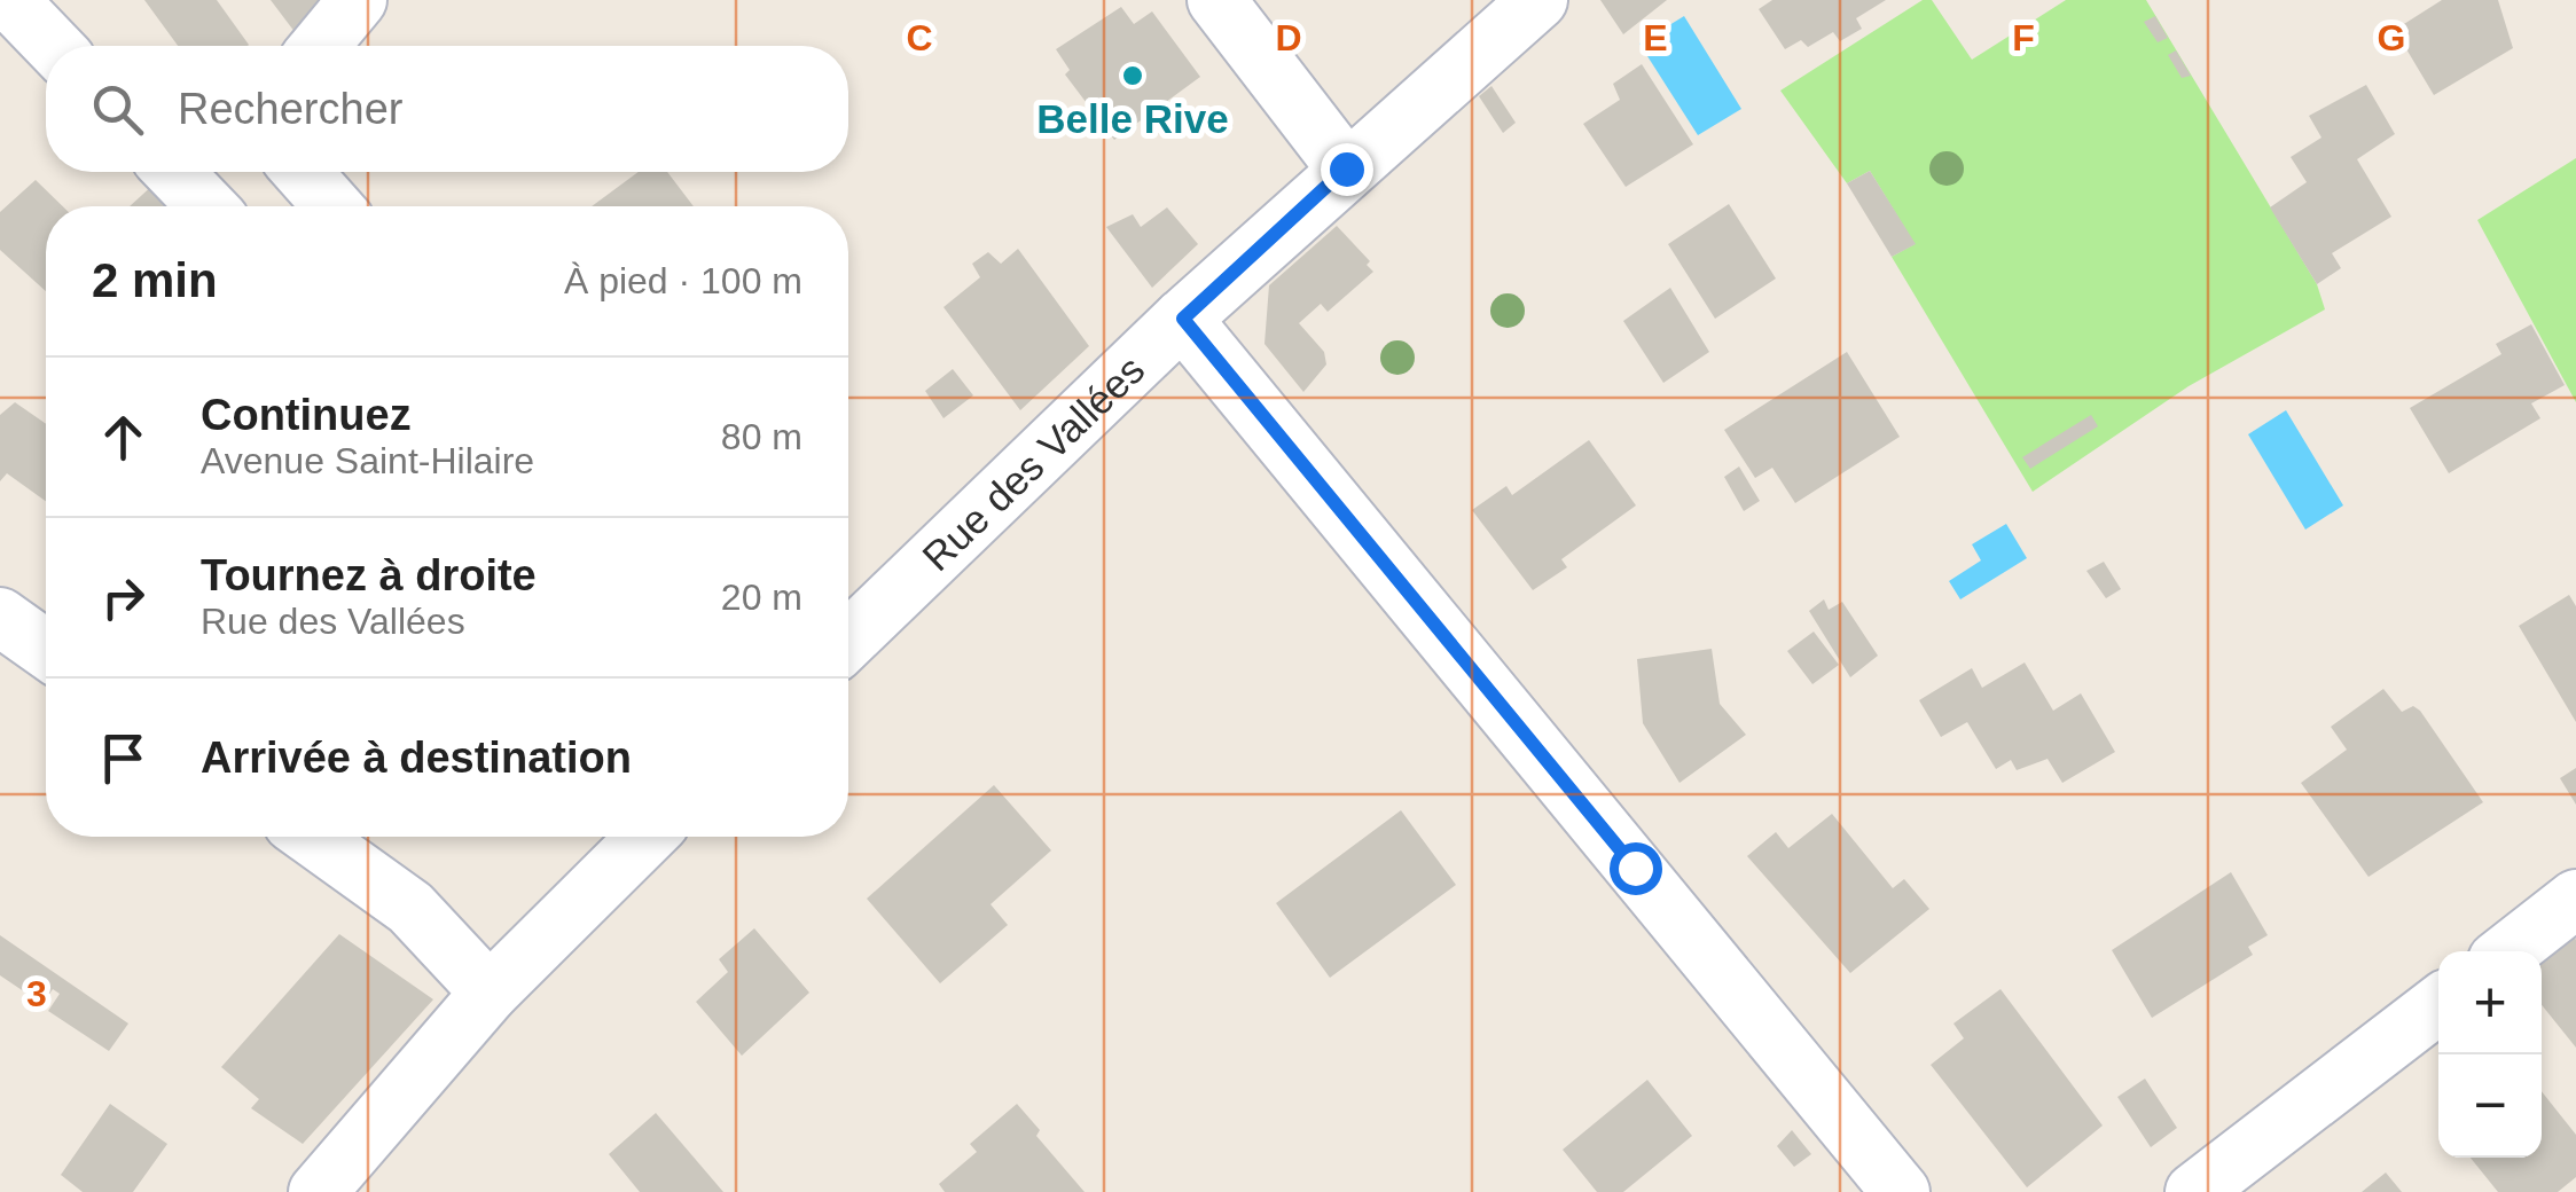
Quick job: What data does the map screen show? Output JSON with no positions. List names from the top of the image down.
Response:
{
  "streets": {
    "street": ["Rue des Vallées"]
  },
  "places": ["Belle Rive"],
  "page": {
    "search": "Rechercher",
    "heading": ["2 min", "À pied · 100 m"],
    "list": [
      ["Continuez", "Avenue Saint-Hilaire", "80 m"],
      ["Tournez à droite", "Rue des Vallées", "20 m"],
      "Arrivée à destination"
    ],
    "map_buttons": ["+", "−"]
  },
  "grid": {
    "columns": [
      "C",
      "D",
      "E",
      "F",
      "G"
    ],
    "rows": ["3"]
  }
}
